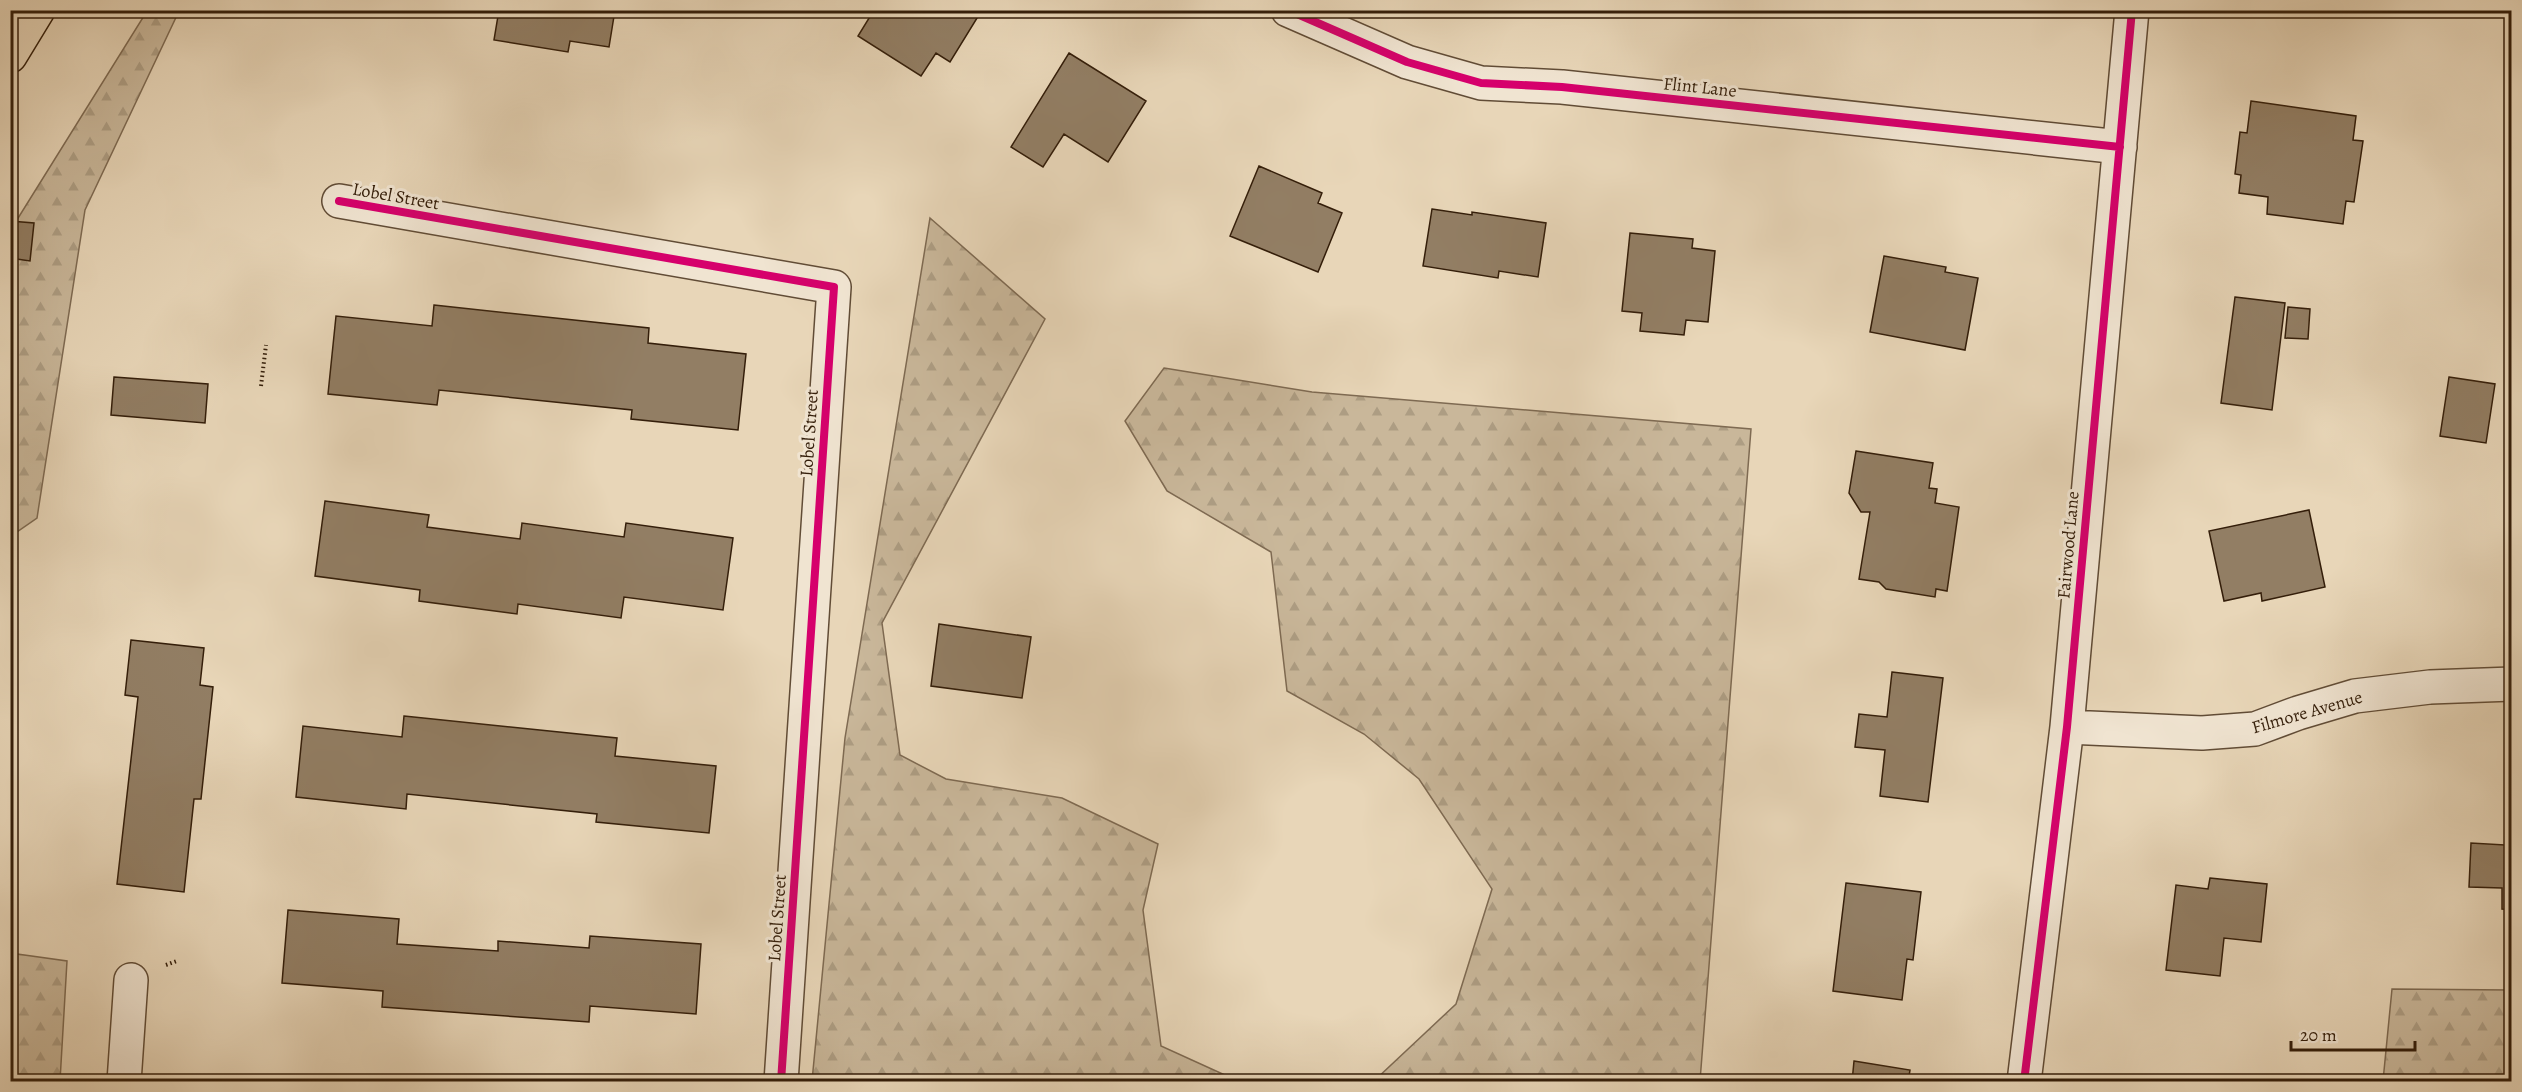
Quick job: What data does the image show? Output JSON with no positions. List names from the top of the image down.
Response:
{
  "streets": {
    "street": [
      "Flint Lane",
      "Lobel Street",
      "Fairwood Lane",
      "Filmore Avenue"
    ]
  },
  "crossings": [
    ["Flint Lane", "Fairwood Lane"],
    ["Fairwood Lane", "Filmore Avenue"]
  ],
  "scale_bar": "20 m"
}
